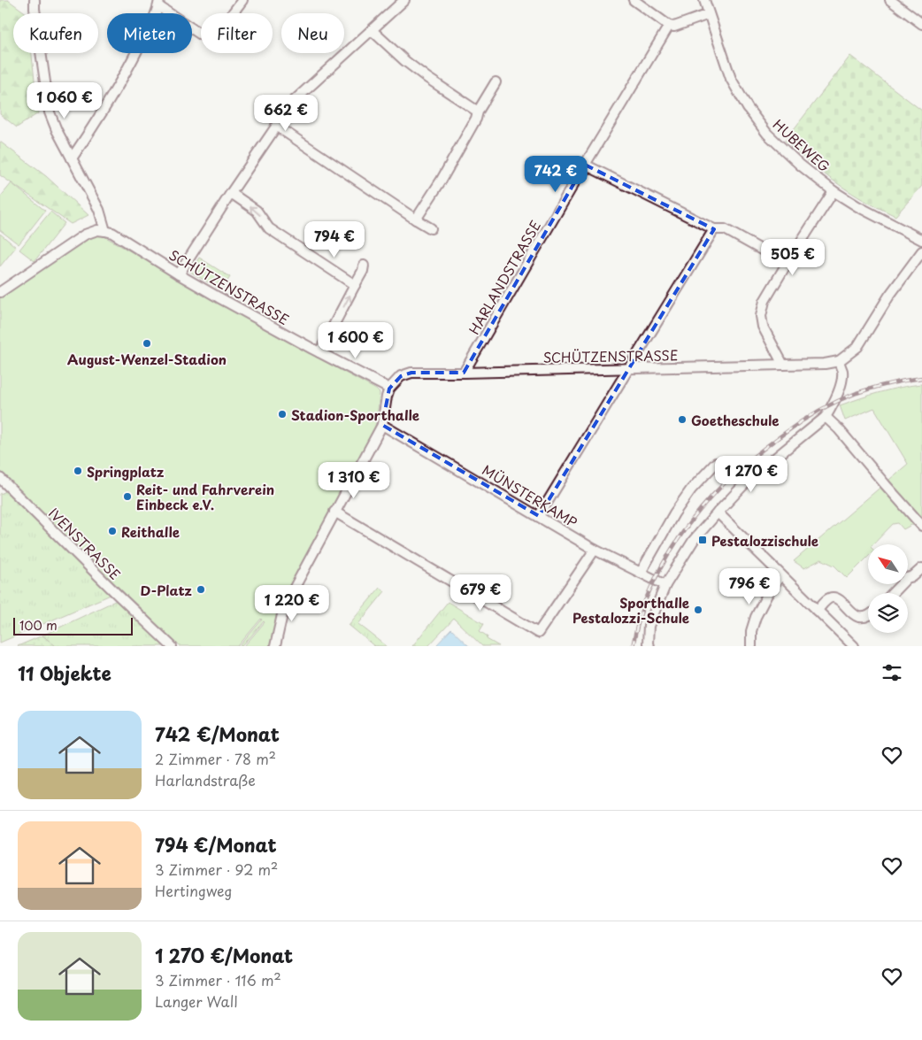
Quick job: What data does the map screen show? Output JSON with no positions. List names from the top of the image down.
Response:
{
  "streets": {
    "street": [
      "HUBEWEG",
      "HARLANDSTRASSE",
      "SCHÜTZENSTRASSE",
      "MÜNSTERKAMP",
      "IVENSTRASSE"
    ]
  },
  "crossings": [
    ["HARLANDSTRASSE", "SCHÜTZENSTRASSE"]
  ],
  "places": {
    "other": [
      "August-Wenzel-Stadion",
      "Stadion-Sporthalle",
      "Goetheschule",
      "Springplatz",
      "Reit- und Fahrverein Einbeck e.V.",
      "Reithalle",
      "D-Platz",
      "Sporthalle Pestalozzi-Schule"
    ],
    "transit": ["Pestalozzischule"]
  },
  "scale_bar": "100 m",
  "north": "top left",
  "page": {
    "chip": [
      "Kaufen",
      "Mieten",
      "Filter",
      "Neu"
    ],
    "price": [
      "1 060 €",
      "662 €",
      "742 €",
      "794 €",
      "505 €",
      "1 600 €",
      "1 270 €",
      "1 310 €",
      "796 €",
      "679 €",
      "1 220 €"
    ],
    "scale": "100 m",
    "heading": "11 Objekte",
    "list": [
      {
        "name": "742 €/Monat",
        "note": "2 Zimmer · 78 m² · Harlandstraße"
      },
      {
        "name": "794 €/Monat",
        "note": "3 Zimmer · 92 m² · Hertingweg"
      },
      {
        "name": "1 270 €/Monat",
        "note": "3 Zimmer · 116 m² · Langer Wall"
      }
    ]
  }
}
